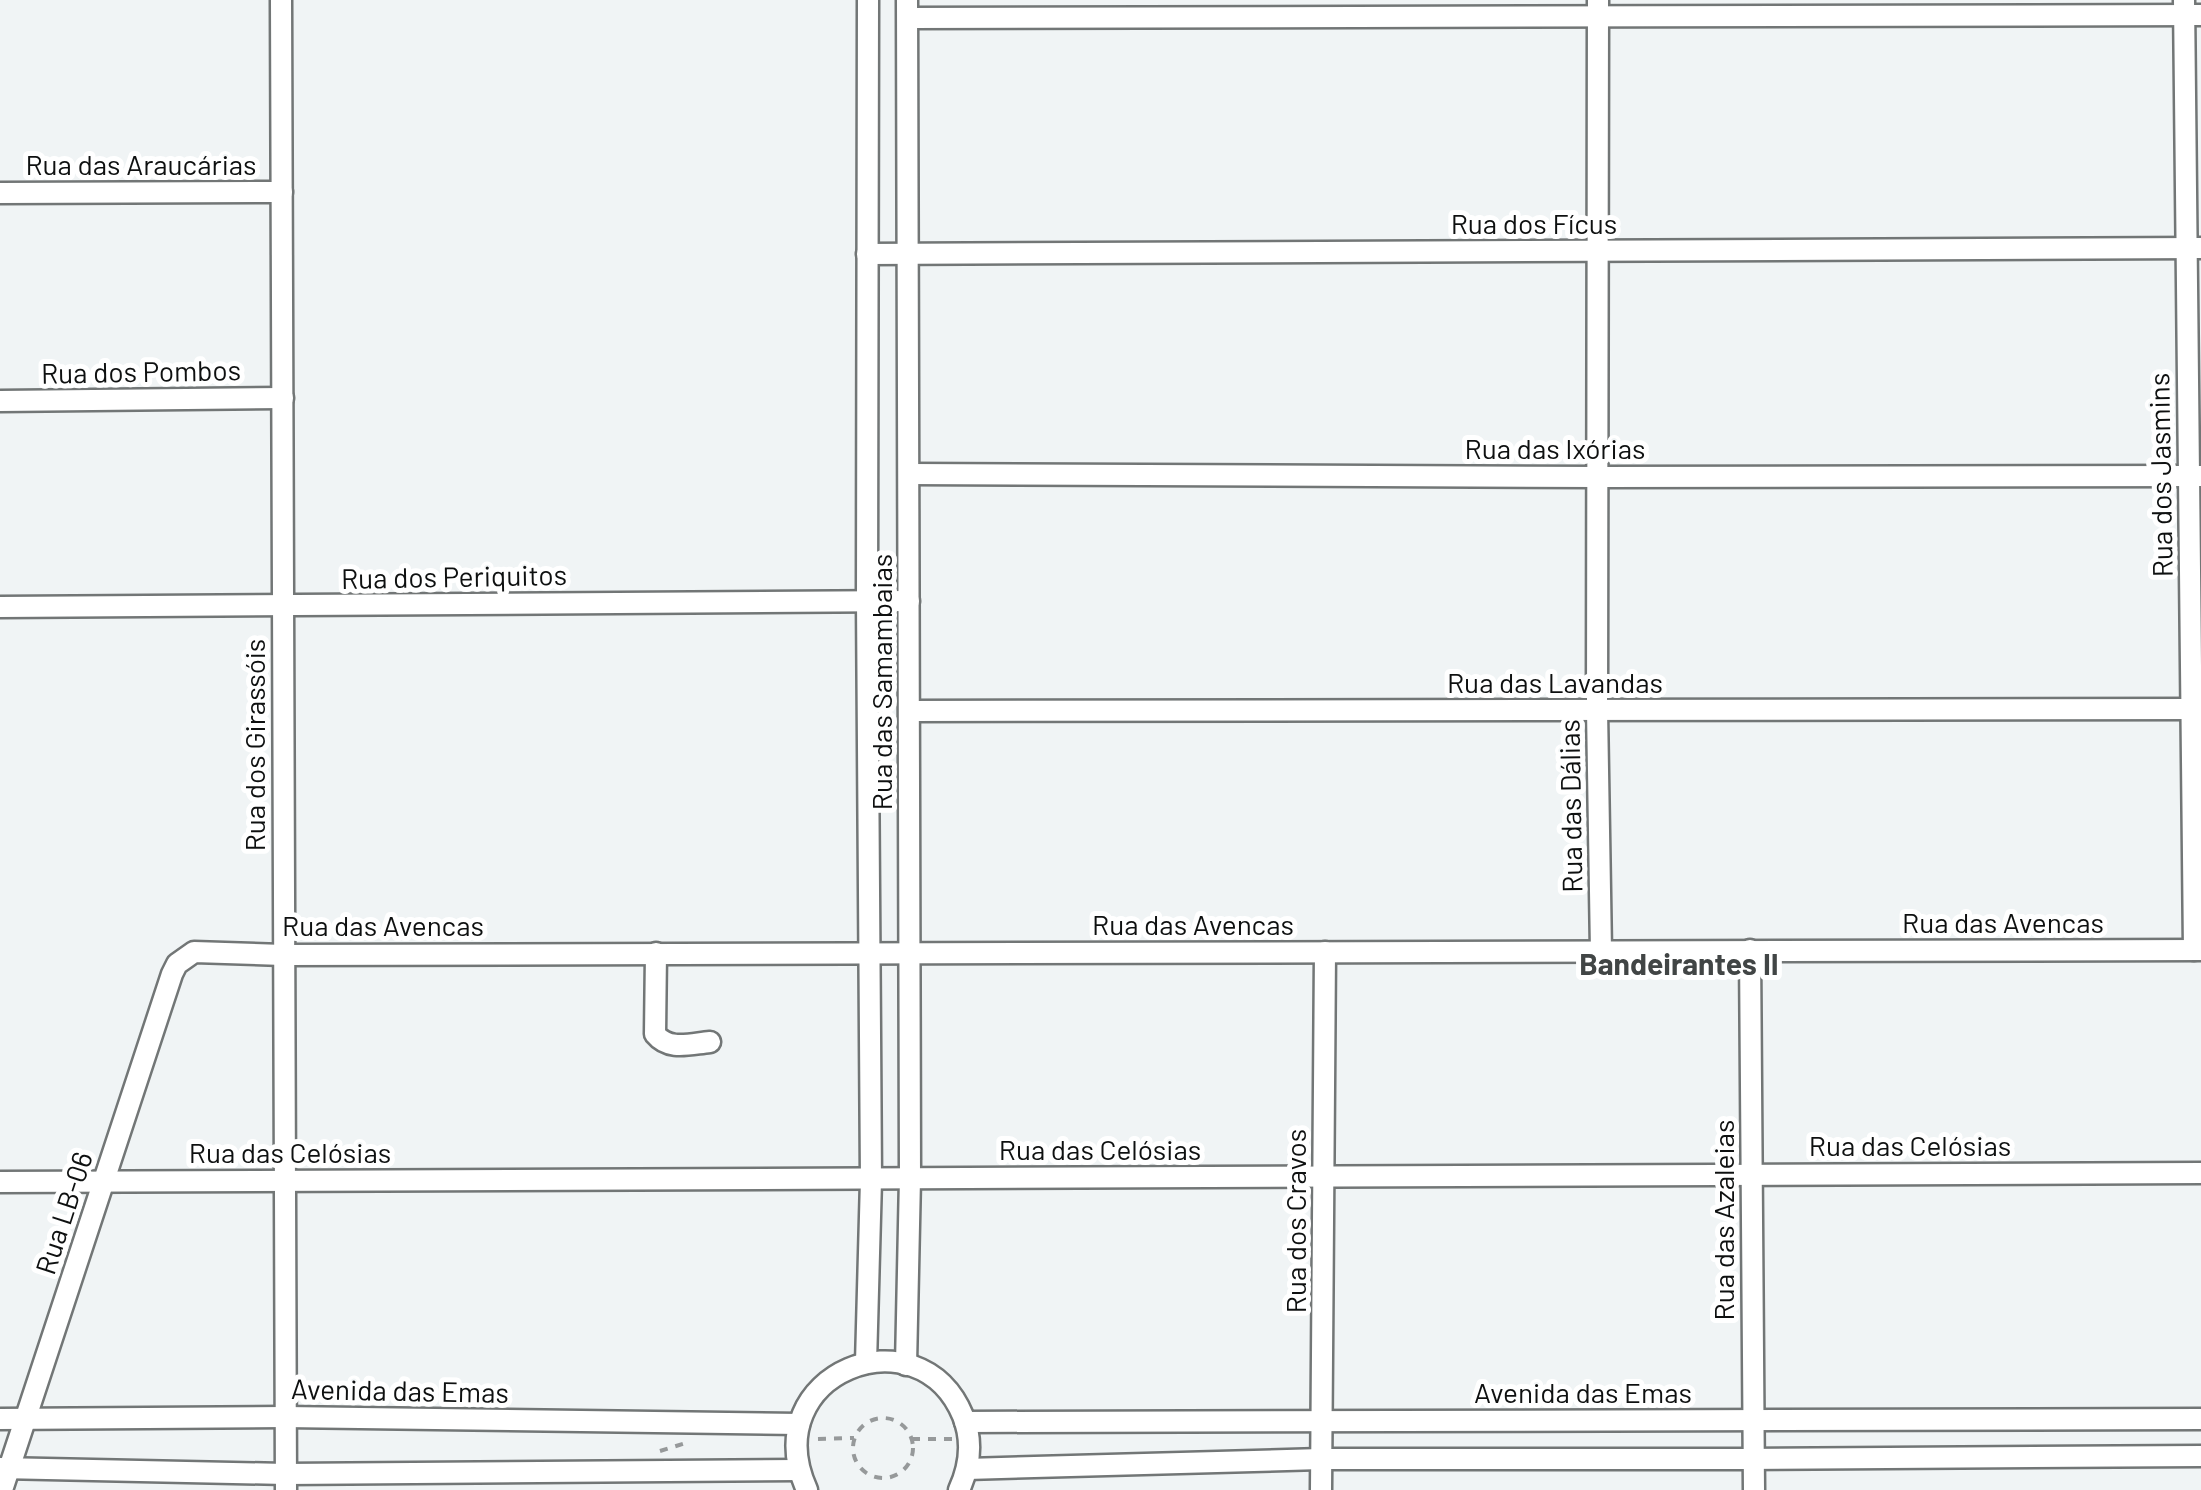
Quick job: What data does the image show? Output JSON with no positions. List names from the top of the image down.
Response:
{
  "streets": {
    "street": [
      "Rua das Araucárias",
      "Rua dos Fícus",
      "Rua dos Pombos",
      "Rua das Ixórias",
      "Rua dos Jasmins",
      "Rua dos Periquitos",
      "Rua das Samambaias",
      "Rua das Lavandas",
      "Rua dos Girassóis",
      "Rua das Dálias",
      "Rua das Avencas",
      "Rua das Celósias",
      "Rua LB-06",
      "Rua das Azaleias",
      "Rua dos Cravos",
      "Avenida das Emas"
    ]
  },
  "crossings": [
    ["Rua das Araucárias", "Rua dos Girassóis"],
    ["Rua dos Fícus", "Rua dos Jasmins"],
    ["Rua dos Fícus", "Rua das Samambaias"],
    ["Rua dos Fícus", "Rua das Dálias"],
    ["Rua dos Pombos", "Rua dos Girassóis"],
    ["Rua das Ixórias", "Rua dos Jasmins"],
    ["Rua das Ixórias", "Rua das Samambaias"],
    ["Rua das Ixórias", "Rua das Dálias"],
    ["Rua dos Jasmins", "Rua das Lavandas"],
    ["Rua dos Jasmins", "Rua das Avencas"],
    ["Rua dos Periquitos", "Rua das Samambaias"],
    ["Rua dos Periquitos", "Rua dos Girassóis"],
    ["Rua das Samambaias", "Rua das Lavandas"],
    ["Rua das Samambaias", "Rua das Avencas"],
    ["Rua das Samambaias", "Rua das Celósias"],
    ["Rua das Lavandas", "Rua das Dálias"],
    ["Rua dos Girassóis", "Rua das Avencas"],
    ["Rua dos Girassóis", "Rua das Celósias"],
    ["Rua dos Girassóis", "Avenida das Emas"],
    ["Rua das Dálias", "Rua das Avencas"],
    ["Rua das Avencas", "Rua LB-06"],
    ["Rua das Avencas", "Rua das Azaleias"],
    ["Rua das Avencas", "Rua dos Cravos"],
    ["Rua das Celósias", "Rua LB-06"],
    ["Rua das Celósias", "Rua das Azaleias"],
    ["Rua das Celósias", "Rua dos Cravos"],
    ["Rua LB-06", "Avenida das Emas"],
    ["Rua das Azaleias", "Avenida das Emas"],
    ["Rua dos Cravos", "Avenida das Emas"]
  ],
  "districts": ["Bandeirantes II"]
}
